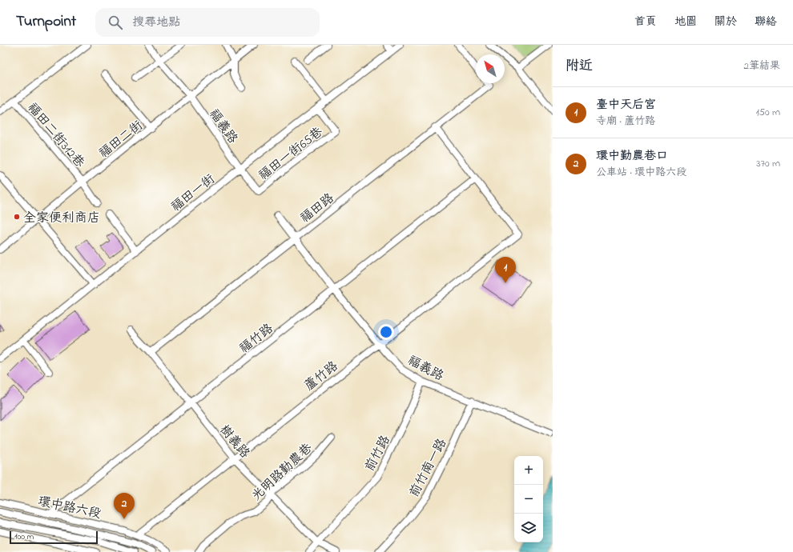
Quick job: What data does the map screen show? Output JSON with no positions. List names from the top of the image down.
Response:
{
  "streets": {
    "street": [
      "福義路",
      "福田二街312巷",
      "福田二街",
      "福田一街65巷",
      "福田一街",
      "福田路",
      "福竹路",
      "蘆竹路",
      "樹義路",
      "前竹路",
      "前竹南一路",
      "光明路勤農巷",
      "環中路六段"
    ]
  },
  "crossings": [
    ["福義路", "福田二街"],
    ["福義路", "福田一街65巷"],
    ["福義路", "福田一街"],
    ["福義路", "福田路"],
    ["福義路", "福竹路"],
    ["福義路", "蘆竹路"],
    ["福義路", "前竹路"],
    ["福義路", "前竹南一路"],
    ["福田二街312巷", "福田二街"],
    ["福田一街65巷", "福田一街"],
    ["福田路", "樹義路"],
    ["福竹路", "蘆竹路"],
    ["福竹路", "樹義路"],
    ["福竹路", "環中路六段"],
    ["蘆竹路", "樹義路"],
    ["蘆竹路", "環中路六段"],
    ["樹義路", "前竹路"],
    ["樹義路", "光明路勤農巷"]
  ],
  "places": ["全家便利商店"],
  "scale_bar": "100 m",
  "north": "top left",
  "page": {
    "header": "Turnpoint",
    "search": "搜尋地點",
    "nav": [
      "首頁",
      "地圖",
      "關於",
      "聯絡"
    ],
    "heading": ["附近", "2筆結果"],
    "list": [
      {
        "mark": "1",
        "name": "臺中天后宮",
        "note": "寺廟 · 蘆竹路",
        "value": "150 m"
      },
      {
        "mark": "2",
        "name": "環中勤農巷口",
        "note": "公車站 · 環中路六段",
        "value": "370 m"
      }
    ],
    "pins": ["1", "2"],
    "map_buttons": ["+", "−"],
    "scale": "100 m"
  }
}
